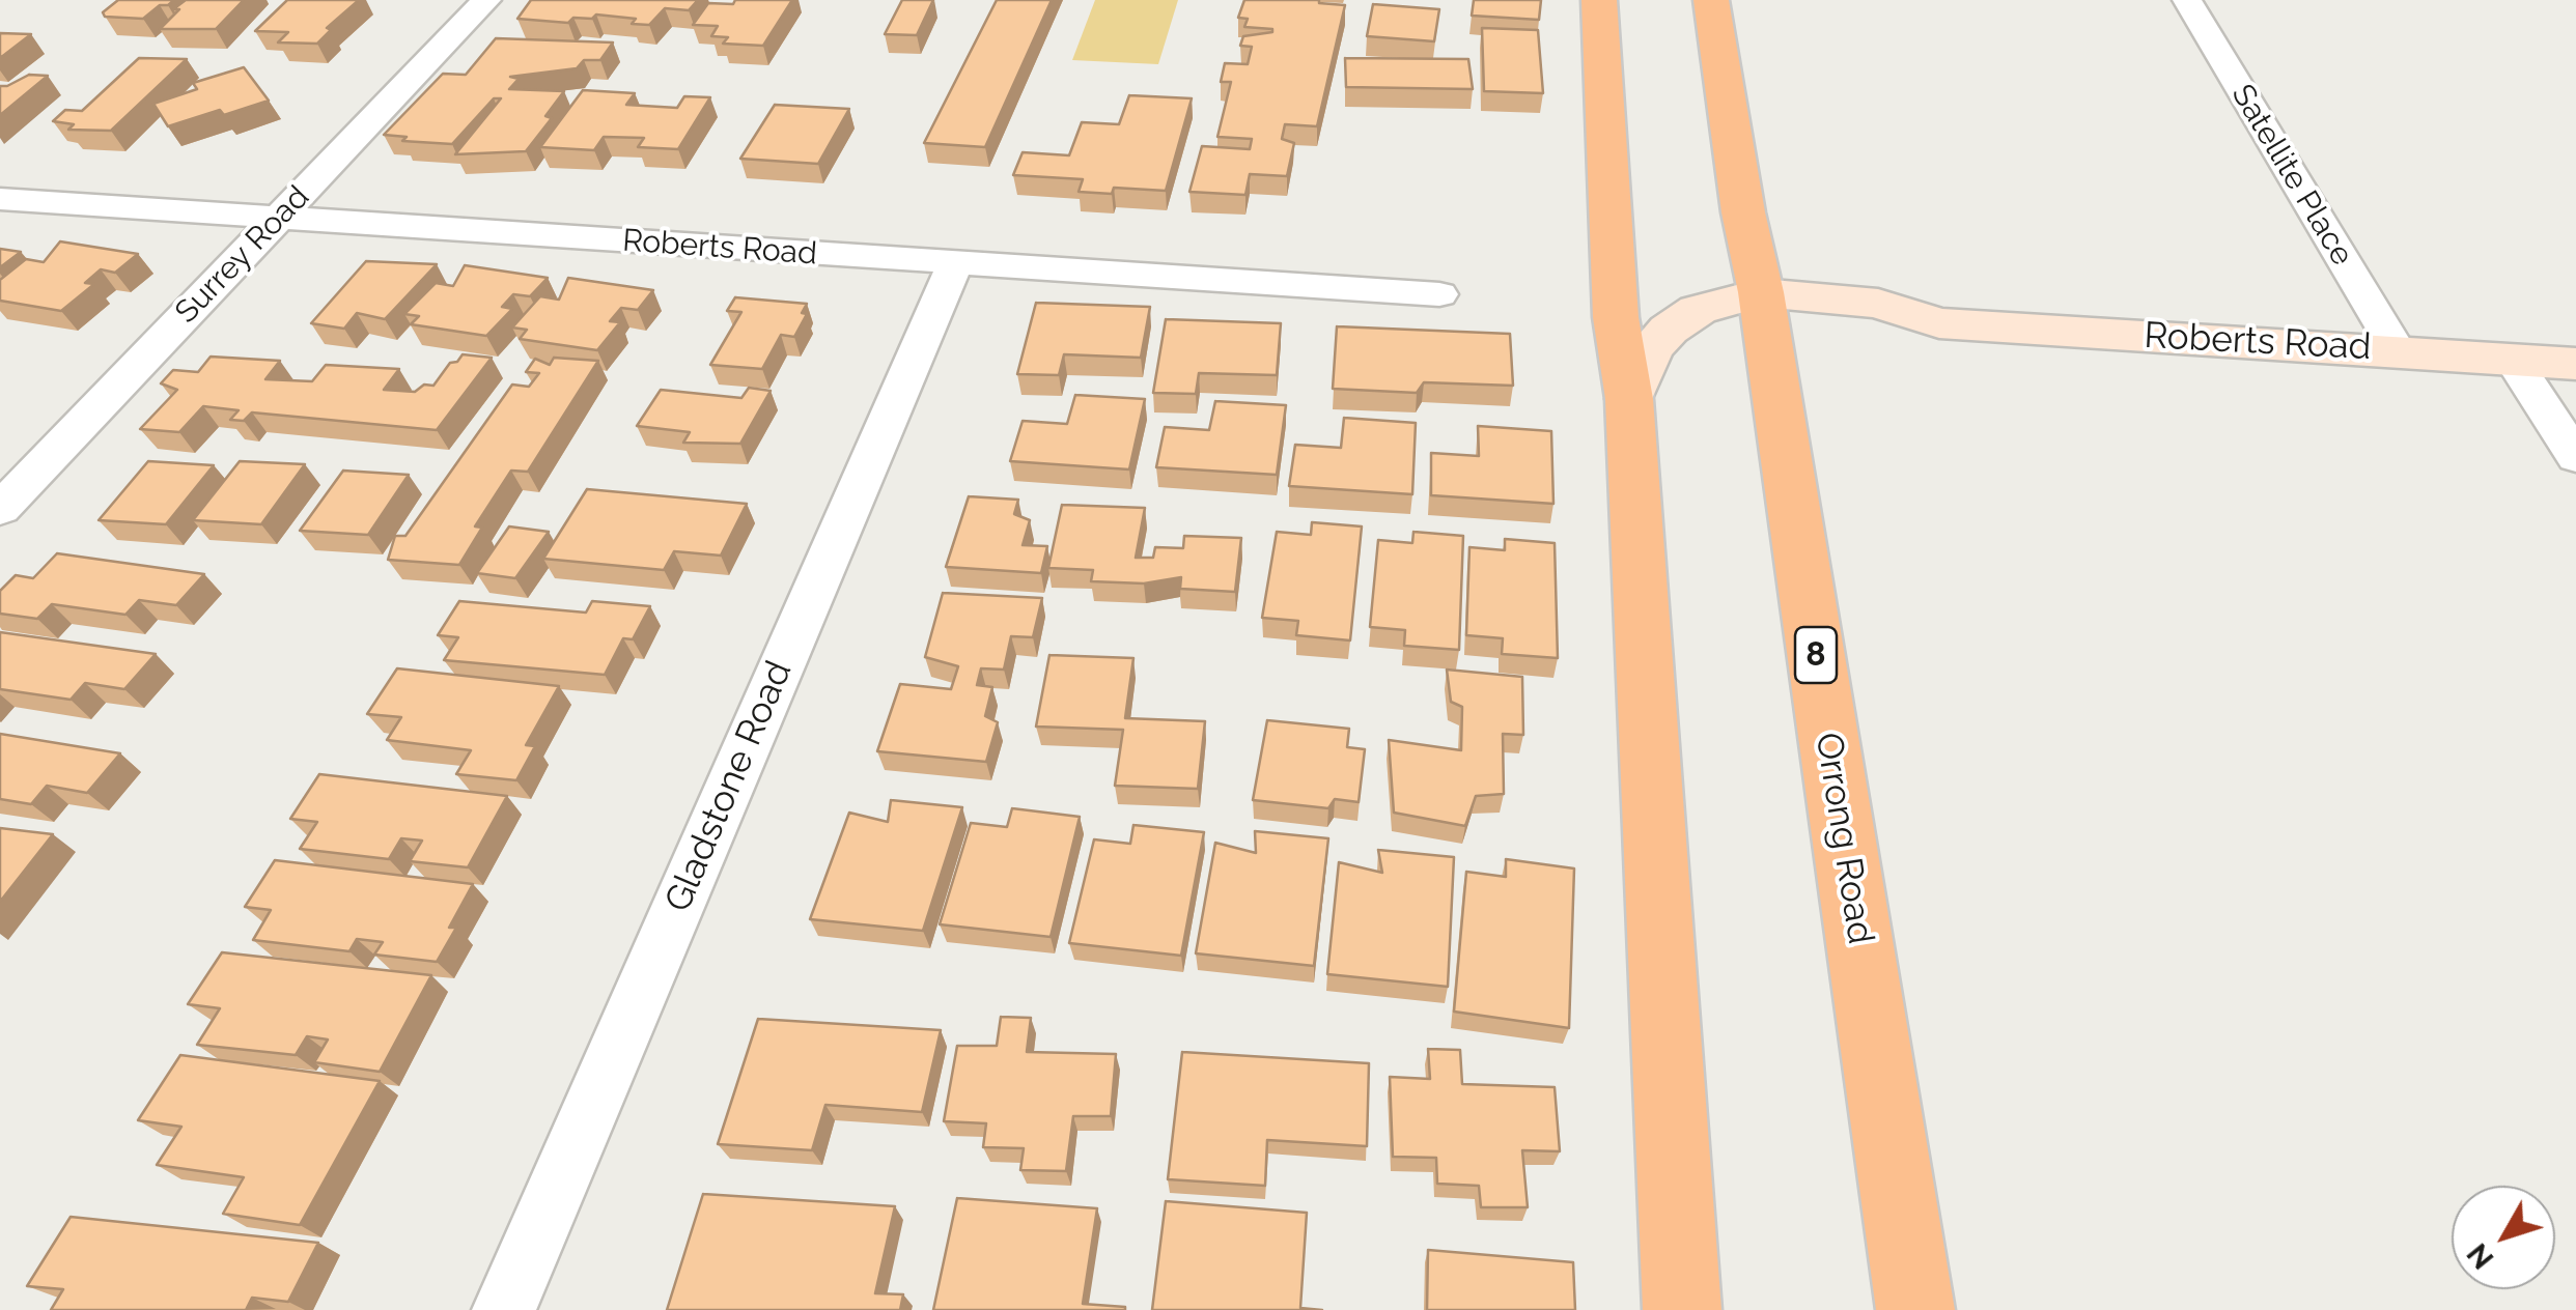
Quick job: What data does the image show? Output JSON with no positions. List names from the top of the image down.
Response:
{
  "streets": {
    "highway": ["8", "Orrong Road"],
    "main road": ["Roberts Road"],
    "street": ["Satellite Place", "Surrey Road", "Gladstone Road"]
  },
  "crossings": [
    ["Satellite Place", "Roberts Road"],
    ["Roberts Road", "Surrey Road"],
    ["Roberts Road", "Gladstone Road"],
    ["Roberts Road", "Orrong Road"]
  ],
  "north": "bottom left"
}
